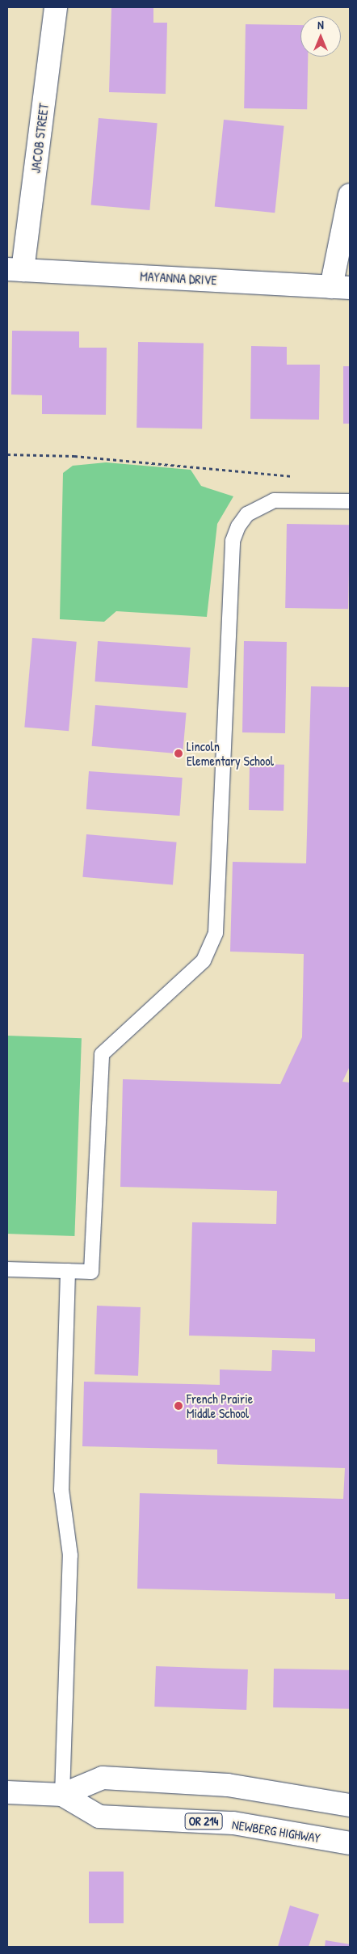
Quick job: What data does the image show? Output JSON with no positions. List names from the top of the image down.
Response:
{
  "streets": {
    "street": [
      "JACOB STREET",
      "MAYANNA DRIVE",
      "OR 214",
      "NEWBERG HIGHWAY"
    ]
  },
  "crossings": [
    ["JACOB STREET", "MAYANNA DRIVE"]
  ],
  "places": ["Lincoln Elementary School", "French Prairie Middle School"],
  "north": "top"
}
